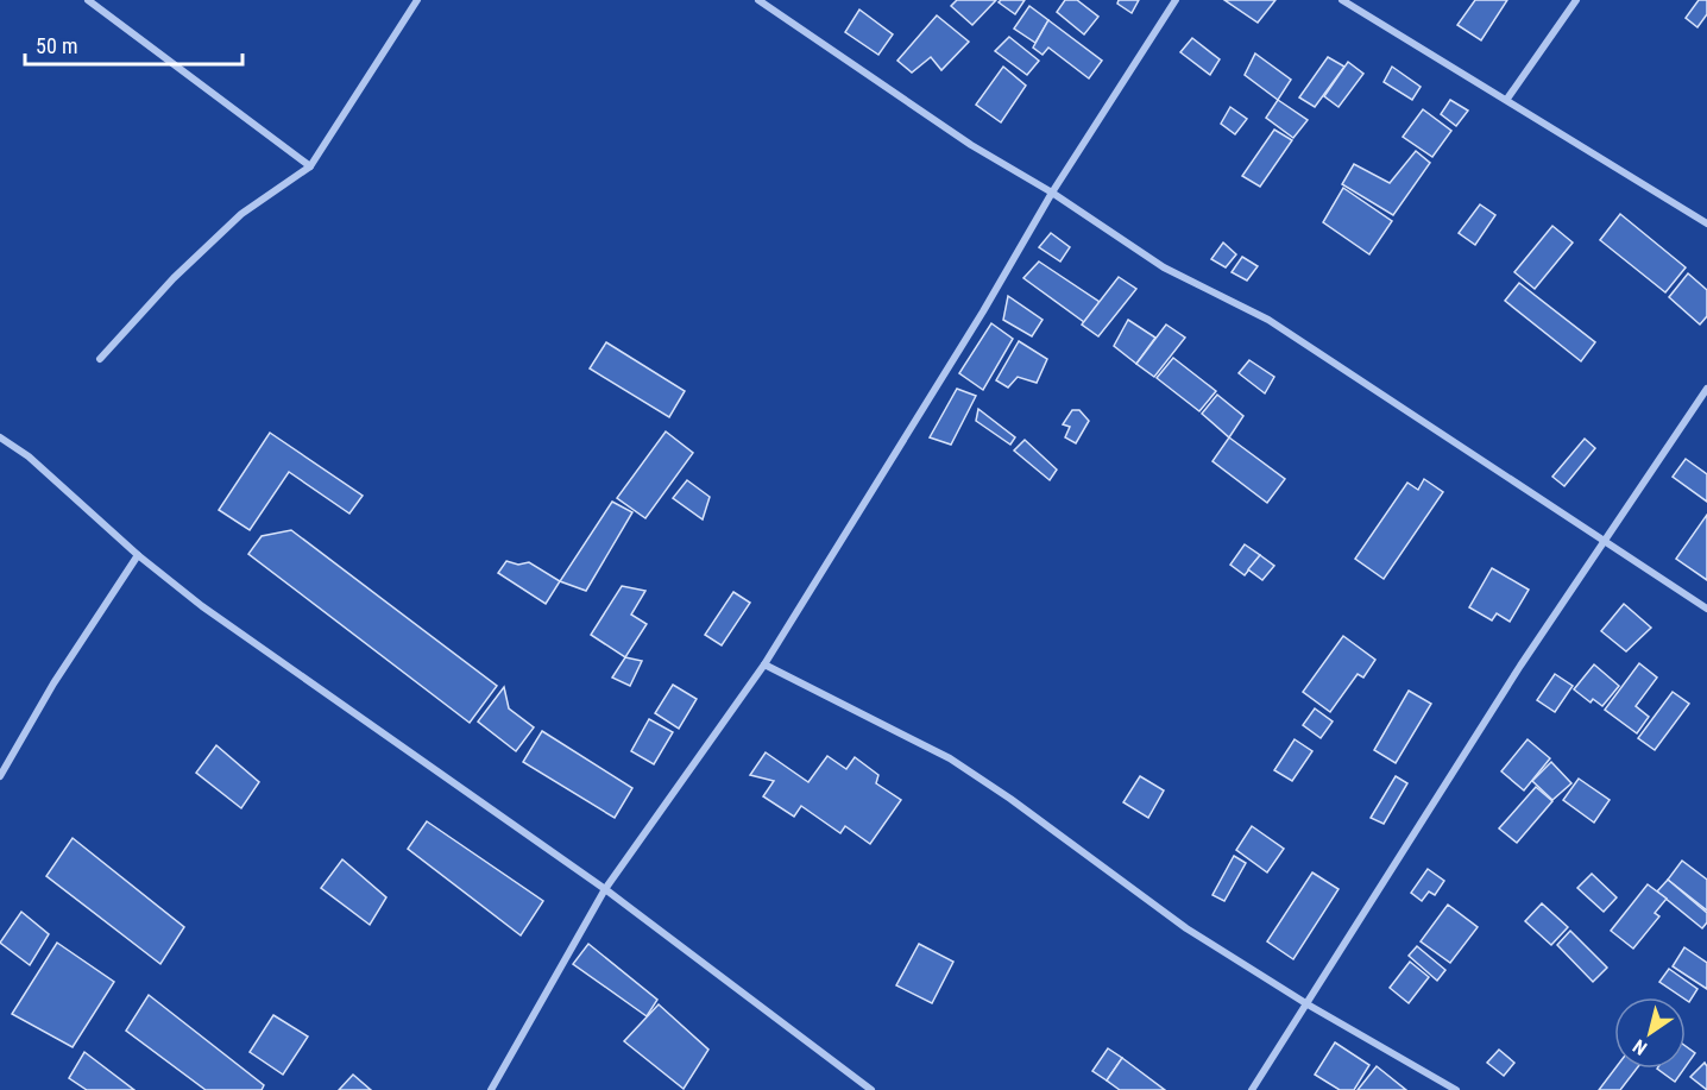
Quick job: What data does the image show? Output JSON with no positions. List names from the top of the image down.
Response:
{
  "scale_bar": "50 m",
  "north": "bottom left"
}
